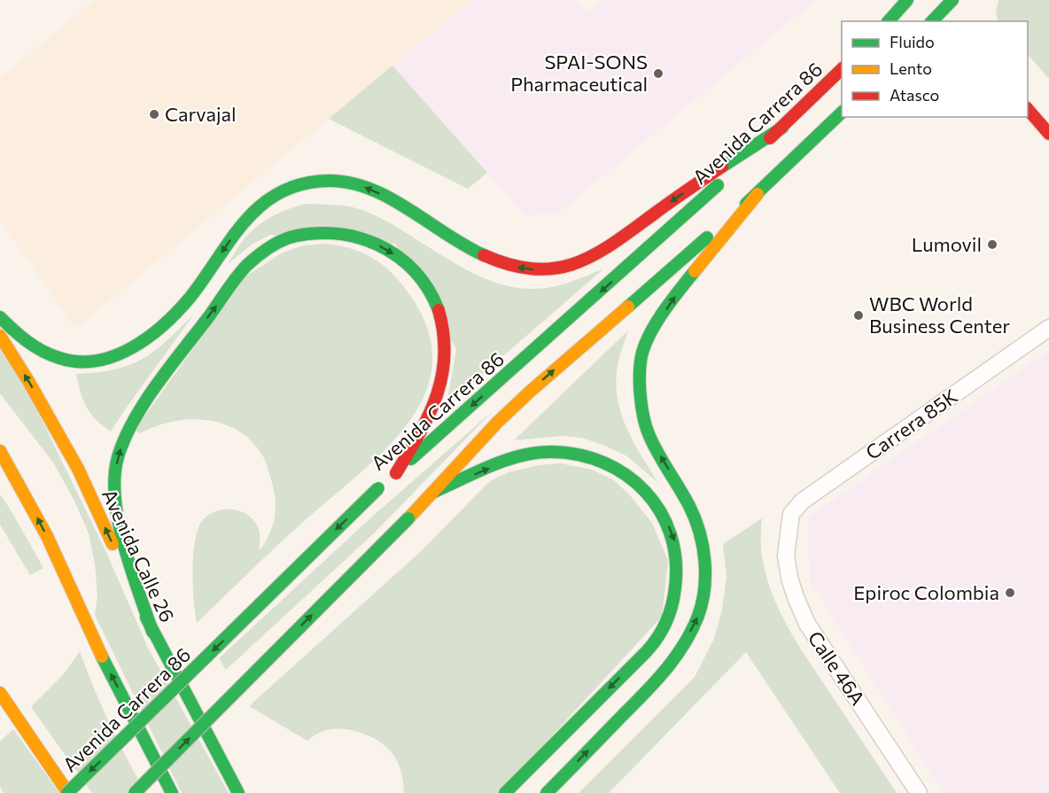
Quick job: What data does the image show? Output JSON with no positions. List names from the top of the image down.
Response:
{
  "streets": {
    "main road": ["Avenida Carrera 86", "Avenida Calle 26"],
    "street": ["Carrera 85K", "Calle 46A"]
  },
  "crossings": [
    ["Carrera 85K", "Calle 46A"]
  ],
  "places": [
    "SPAI-SONS Pharmaceutical",
    "Carvajal",
    "Lumovil",
    "WBC World Business Center",
    "Epiroc Colombia"
  ],
  "legend": ["Fluido", "Lento", "Atasco"]
}
